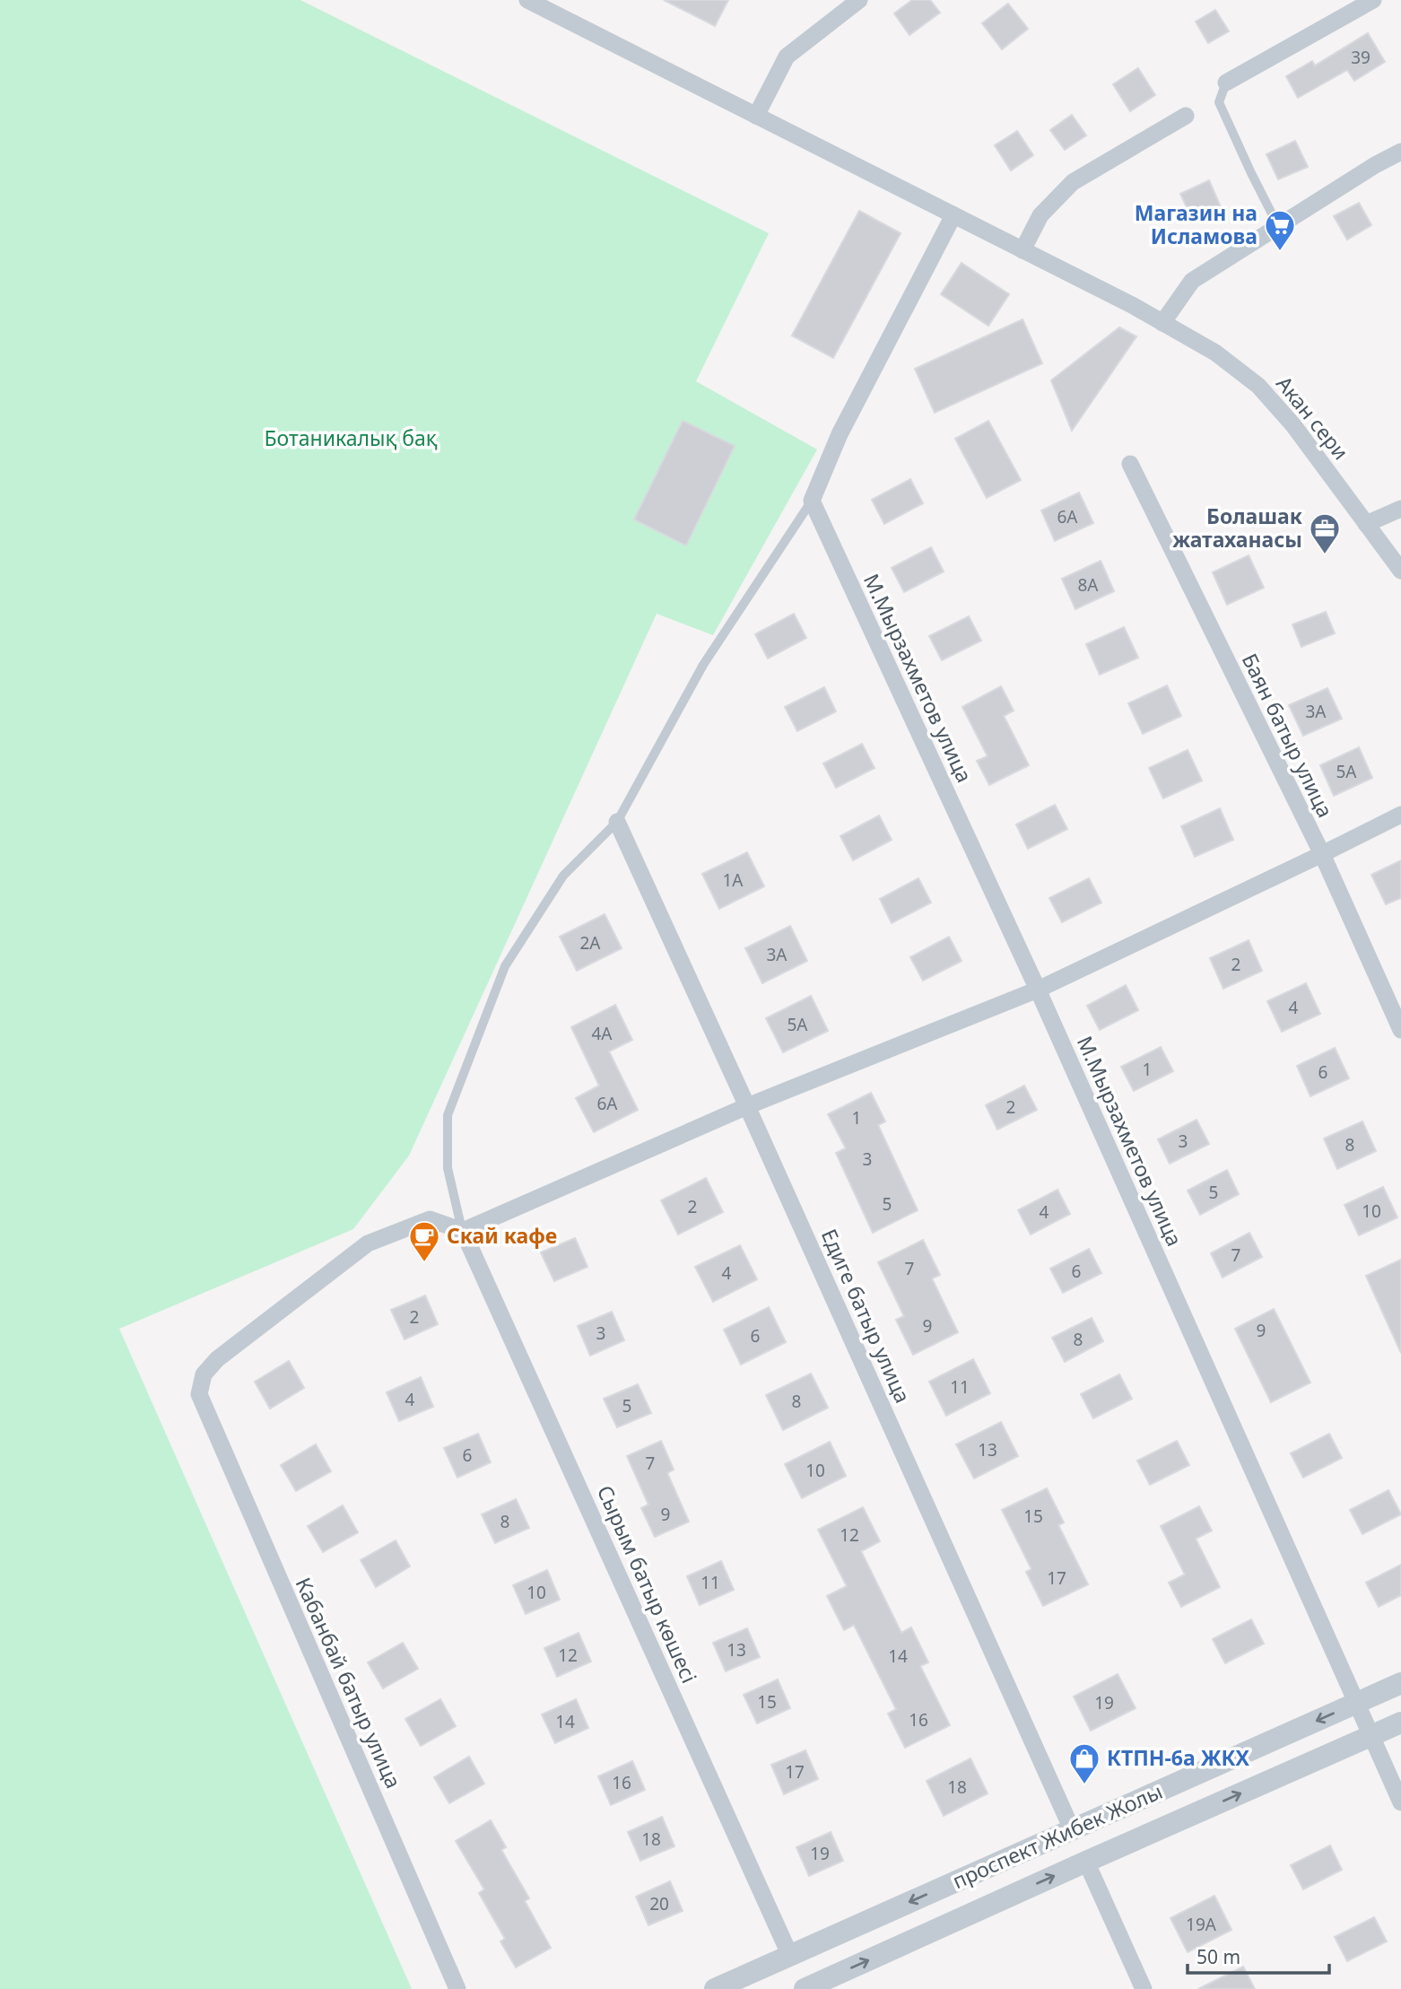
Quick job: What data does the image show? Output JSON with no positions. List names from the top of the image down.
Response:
{
  "streets": {
    "street": [
      "Акан сери",
      "М.Мырзахметов улица",
      "Баян батыр улица",
      "Едиге батыр улица",
      "Сырым батыр көшесі",
      "Кабанбай батыр улица",
      "проспект Жибек Жолы"
    ]
  },
  "crossings": [
    ["М.Мырзахметов улица", "проспект Жибек Жолы"],
    ["Едиге батыр улица", "проспект Жибек Жолы"],
    ["Сырым батыр көшесі", "Кабанбай батыр улица"],
    ["Сырым батыр көшесі", "проспект Жибек Жолы"]
  ],
  "parks": ["Ботаникалық бақ"],
  "places": {
    "supermarket": ["Магазин на Исламова"],
    "office": ["Болашак жатаханасы"],
    "cafe": ["Скай кафе"],
    "shop": ["КТПН-6а ЖКХ"]
  },
  "house_numbers": [
    "39",
    "6А",
    "8А",
    "3А",
    "5А",
    "1А",
    "2А",
    "3А",
    "2",
    "4",
    "5А",
    "4А",
    "1",
    "6",
    "6А",
    "2",
    "1",
    "3",
    "8",
    "3",
    "5",
    "5",
    "2",
    "10",
    "4",
    "7",
    "7",
    "6",
    "4",
    "2",
    "9",
    "9",
    "3",
    "6",
    "8",
    "11",
    "4",
    "8",
    "5",
    "13",
    "6",
    "7",
    "10",
    "9",
    "15",
    "8",
    "12",
    "17",
    "11",
    "10",
    "13",
    "12",
    "14",
    "15",
    "19",
    "16",
    "14",
    "17",
    "16",
    "18",
    "18",
    "19",
    "20",
    "19А"
  ],
  "scale_bar": "50 m"
}
